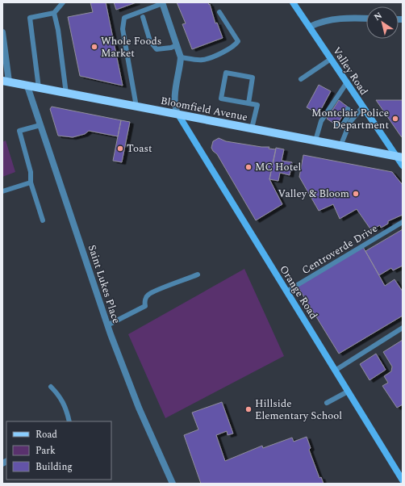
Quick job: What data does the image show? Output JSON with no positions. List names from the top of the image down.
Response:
{
  "streets": {
    "main road": ["Bloomfield Avenue"],
    "street": ["Valley Road", "Saint Lukes Place", "Orange Road"],
    "lane": ["Centroverde Drive"]
  },
  "crossings": [
    ["Valley Road", "Bloomfield Avenue"],
    ["Bloomfield Avenue", "Saint Lukes Place"],
    ["Bloomfield Avenue", "Orange Road"],
    ["Centroverde Drive", "Orange Road"]
  ],
  "places": [
    "Whole Foods Market",
    "Montclair Police Department",
    "Toast",
    "MC Hotel",
    "Valley & Bloom",
    "Hillside Elementary School"
  ],
  "legend": ["Road", "Park", "Building"],
  "north": "top left"
}
